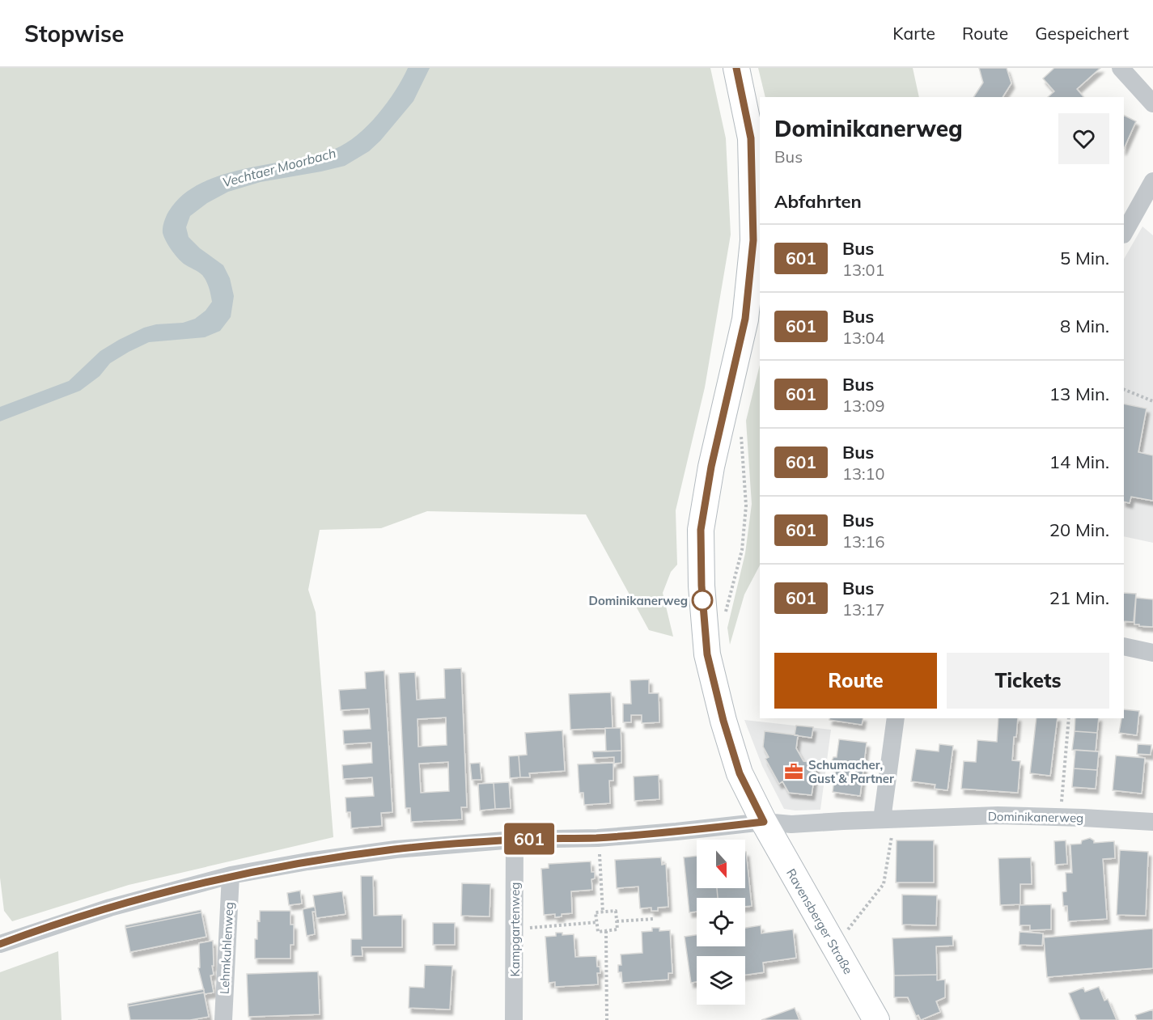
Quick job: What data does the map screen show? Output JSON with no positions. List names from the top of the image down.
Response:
{
  "streets": {
    "main road": ["Ravensberger Straße"],
    "street": ["Dominikanerweg", "Kampgartenweg", "Lehmkuhlenweg"]
  },
  "crossings": [
    ["Dominikanerweg", "Ravensberger Straße"],
    ["Dominikanerweg", "Kampgartenweg"],
    ["Dominikanerweg", "Lehmkuhlenweg"]
  ],
  "water": ["Vechtaer Moorbach"],
  "places": {
    "other": ["Dominikanerweg"],
    "office": ["Schumacher, Gust & Partner"]
  },
  "lines": ["bus line 601"],
  "north": "bottom",
  "page": {
    "header": "Stopwise",
    "nav": ["Karte", "Route", "Gespeichert"],
    "on_map": "601",
    "heading": [
      ["Dominikanerweg", "Bus"],
      "Abfahrten"
    ],
    "list": [
      {
        "mark": "601",
        "name": "Bus",
        "note": "13:01",
        "value": "5 Min."
      },
      {
        "mark": "601",
        "name": "Bus",
        "note": "13:04",
        "value": "8 Min."
      },
      {
        "mark": "601",
        "name": "Bus",
        "note": "13:09",
        "value": "13 Min."
      },
      {
        "mark": "601",
        "name": "Bus",
        "note": "13:10",
        "value": "14 Min."
      },
      {
        "mark": "601",
        "name": "Bus",
        "note": "13:16",
        "value": "20 Min."
      },
      {
        "mark": "601",
        "name": "Bus",
        "note": "13:17",
        "value": "21 Min."
      }
    ],
    "buttons": ["Route", "Tickets"]
  }
}
